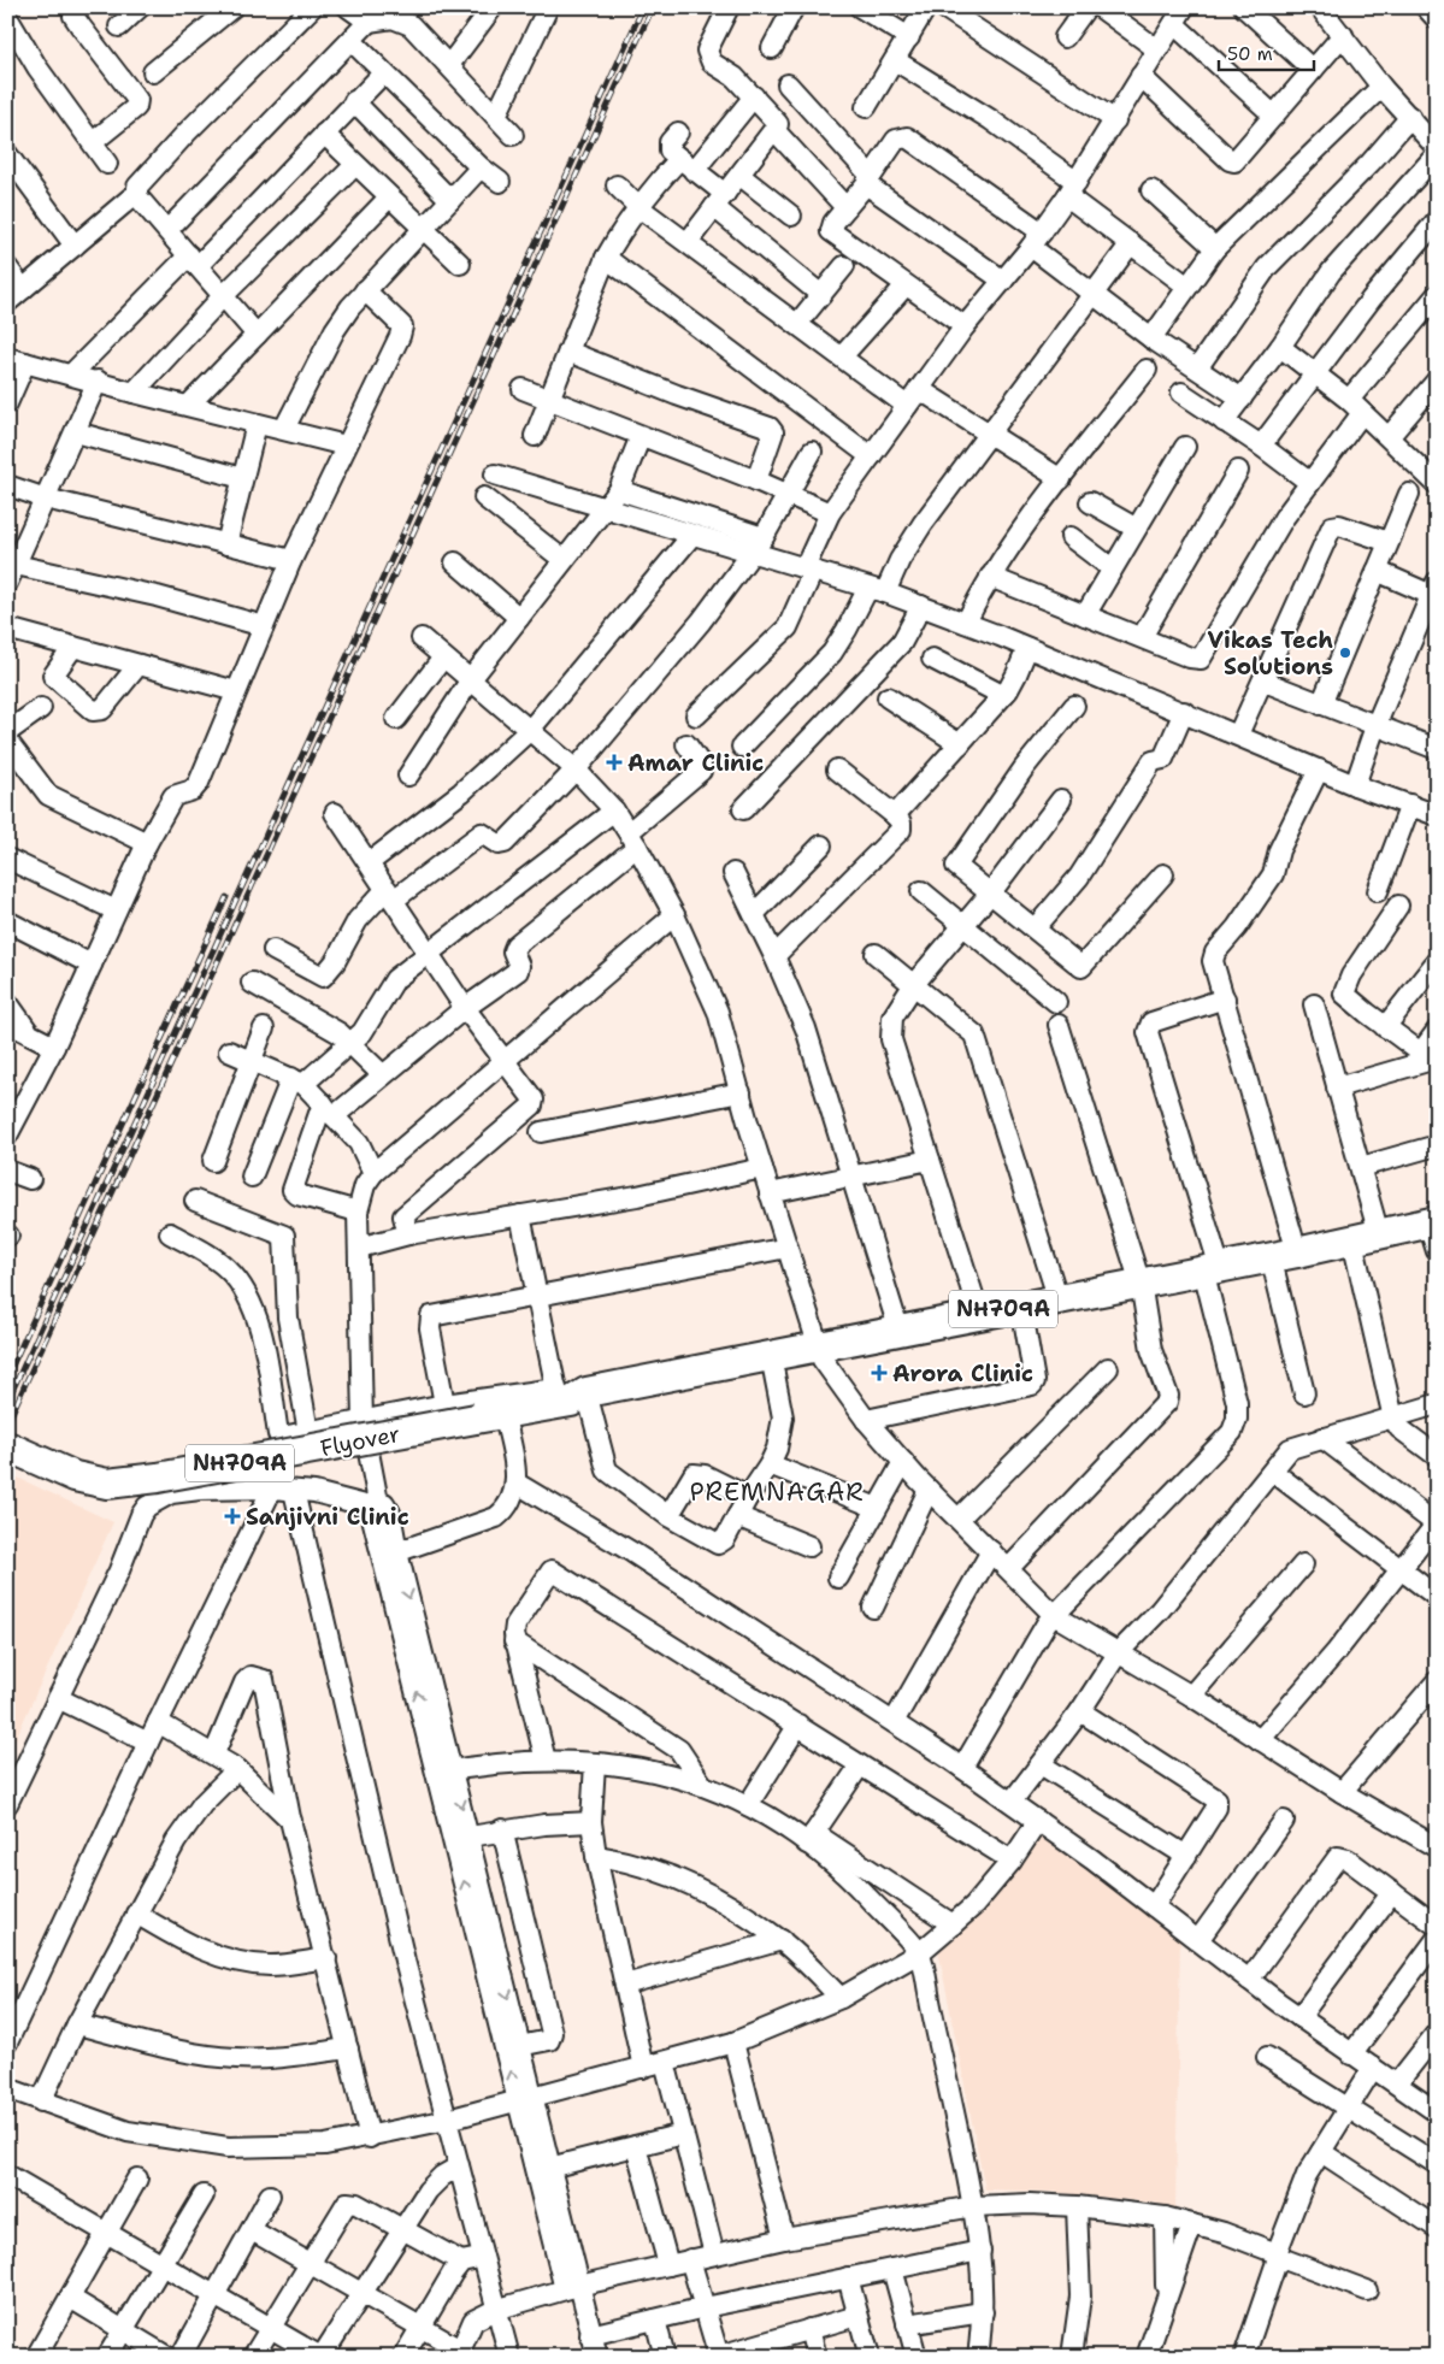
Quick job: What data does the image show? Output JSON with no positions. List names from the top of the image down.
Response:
{
  "streets": {
    "highway": ["NH709A", "Flyover"]
  },
  "crossings": [
    ["NH709A", "Flyover"]
  ],
  "districts": ["PREMNAGAR"],
  "places": {
    "other": ["Vikas Tech Solutions"],
    "health": ["Amar Clinic", "Arora Clinic", "Sanjivni Clinic"]
  },
  "scale_bar": "50 m"
}
